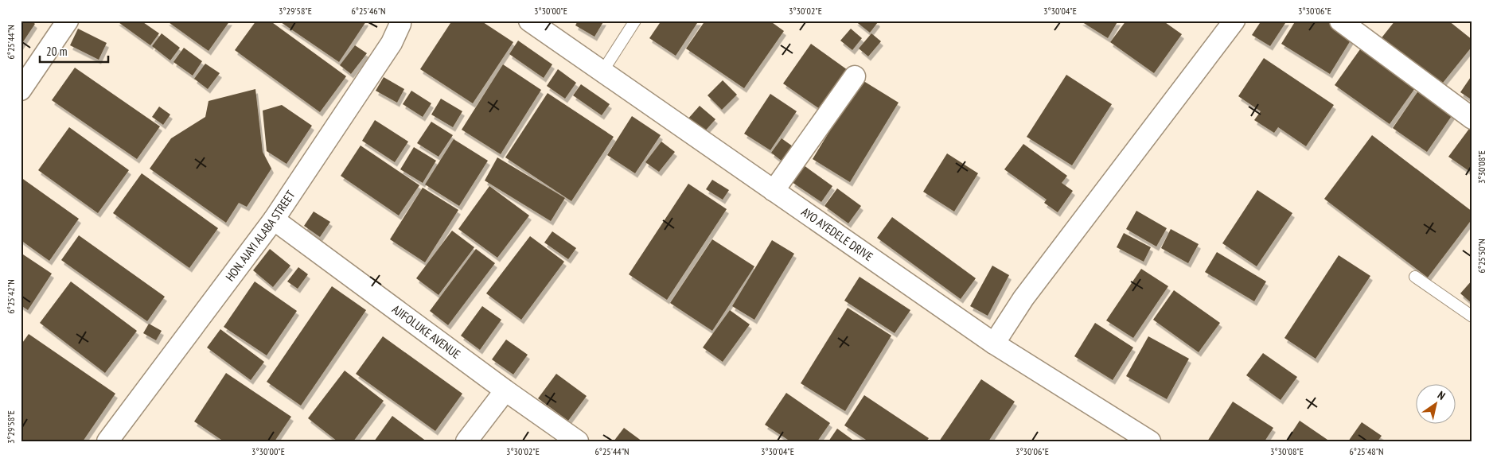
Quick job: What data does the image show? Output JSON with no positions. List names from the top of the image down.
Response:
{
  "streets": {
    "street": ["AYO AYEDELE DRIVE", "HON. AJAYI ALABA STREET", "AJIFOLUKE AVENUE"]
  },
  "crossings": [
    ["HON. AJAYI ALABA STREET", "AJIFOLUKE AVENUE"]
  ],
  "scale_bar": "20 m",
  "north": "top right",
  "coordinates": [
    "3°29'58\"E",
    "6°25'46\"N",
    "3°30'00\"E",
    "3°30'02\"E",
    "3°30'04\"E",
    "3°30'06\"E",
    "6°25'44\"N",
    "3°30'08\"E",
    "6°25'50\"N",
    "6°25'42\"N",
    "6°25'48\"N"
  ]
}
